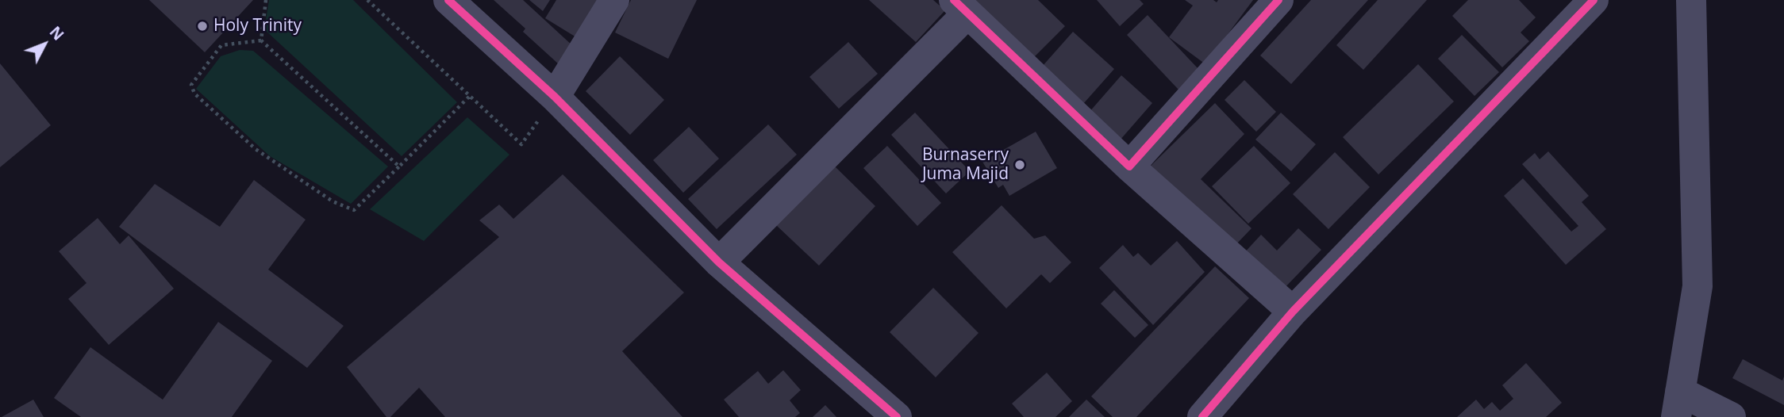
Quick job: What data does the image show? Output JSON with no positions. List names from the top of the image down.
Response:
{
  "places": ["Holy Trinity", "Burnaserry Juma Majid"],
  "north": "top right"
}
